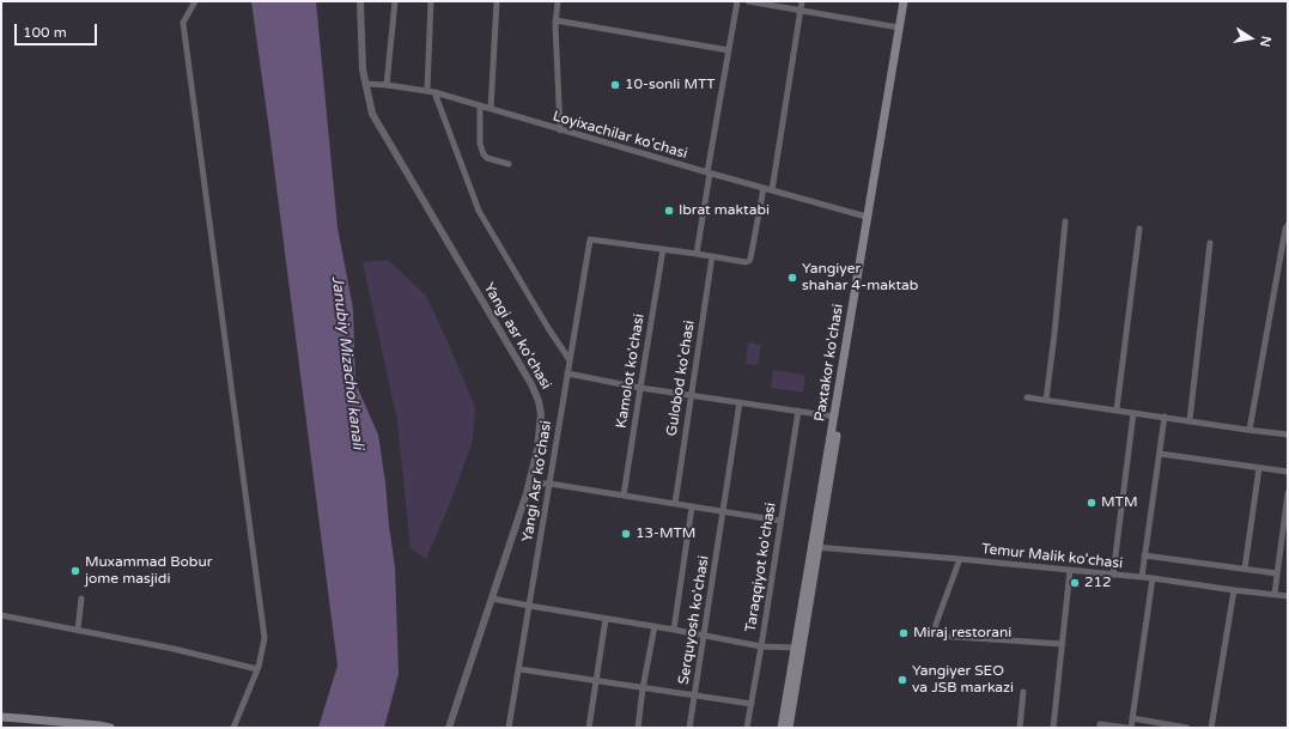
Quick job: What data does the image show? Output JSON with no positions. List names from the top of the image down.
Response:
{
  "streets": {
    "main road": ["Paxtakor ko'chasi"],
    "street": [
      "Loyixachilar ko'chasi",
      "Yangi asr ko'chasi",
      "Kamolot ko'chasi",
      "Gulobod ko'chasi",
      "Yangi Asr ko'chasi",
      "Temur Malik ko'chasi",
      "Taraqqiyot ko'chasi",
      "Serquyosh ko'chasi"
    ]
  },
  "crossings": [
    ["Loyixachilar ko'chasi", "Yangi asr ko'chasi"],
    ["Loyixachilar ko'chasi", "Paxtakor ko'chasi"],
    ["Paxtakor ko'chasi", "Temur Malik ko'chasi"],
    ["Kamolot ko'chasi", "Yangi Asr ko'chasi"]
  ],
  "water": ["Janubiy Mizachol kanali"],
  "places": [
    "10-sonli MTT",
    "Ibrat maktabi",
    "Yangiyer shahar 4-maktab",
    "MTM",
    "13-MTM",
    "Muxammad Bobur jome masjidi",
    "212",
    "Miraj restorani",
    "Yangiyer SEO va JSB markazi"
  ],
  "scale_bar": "100 m",
  "north": "right"
}
